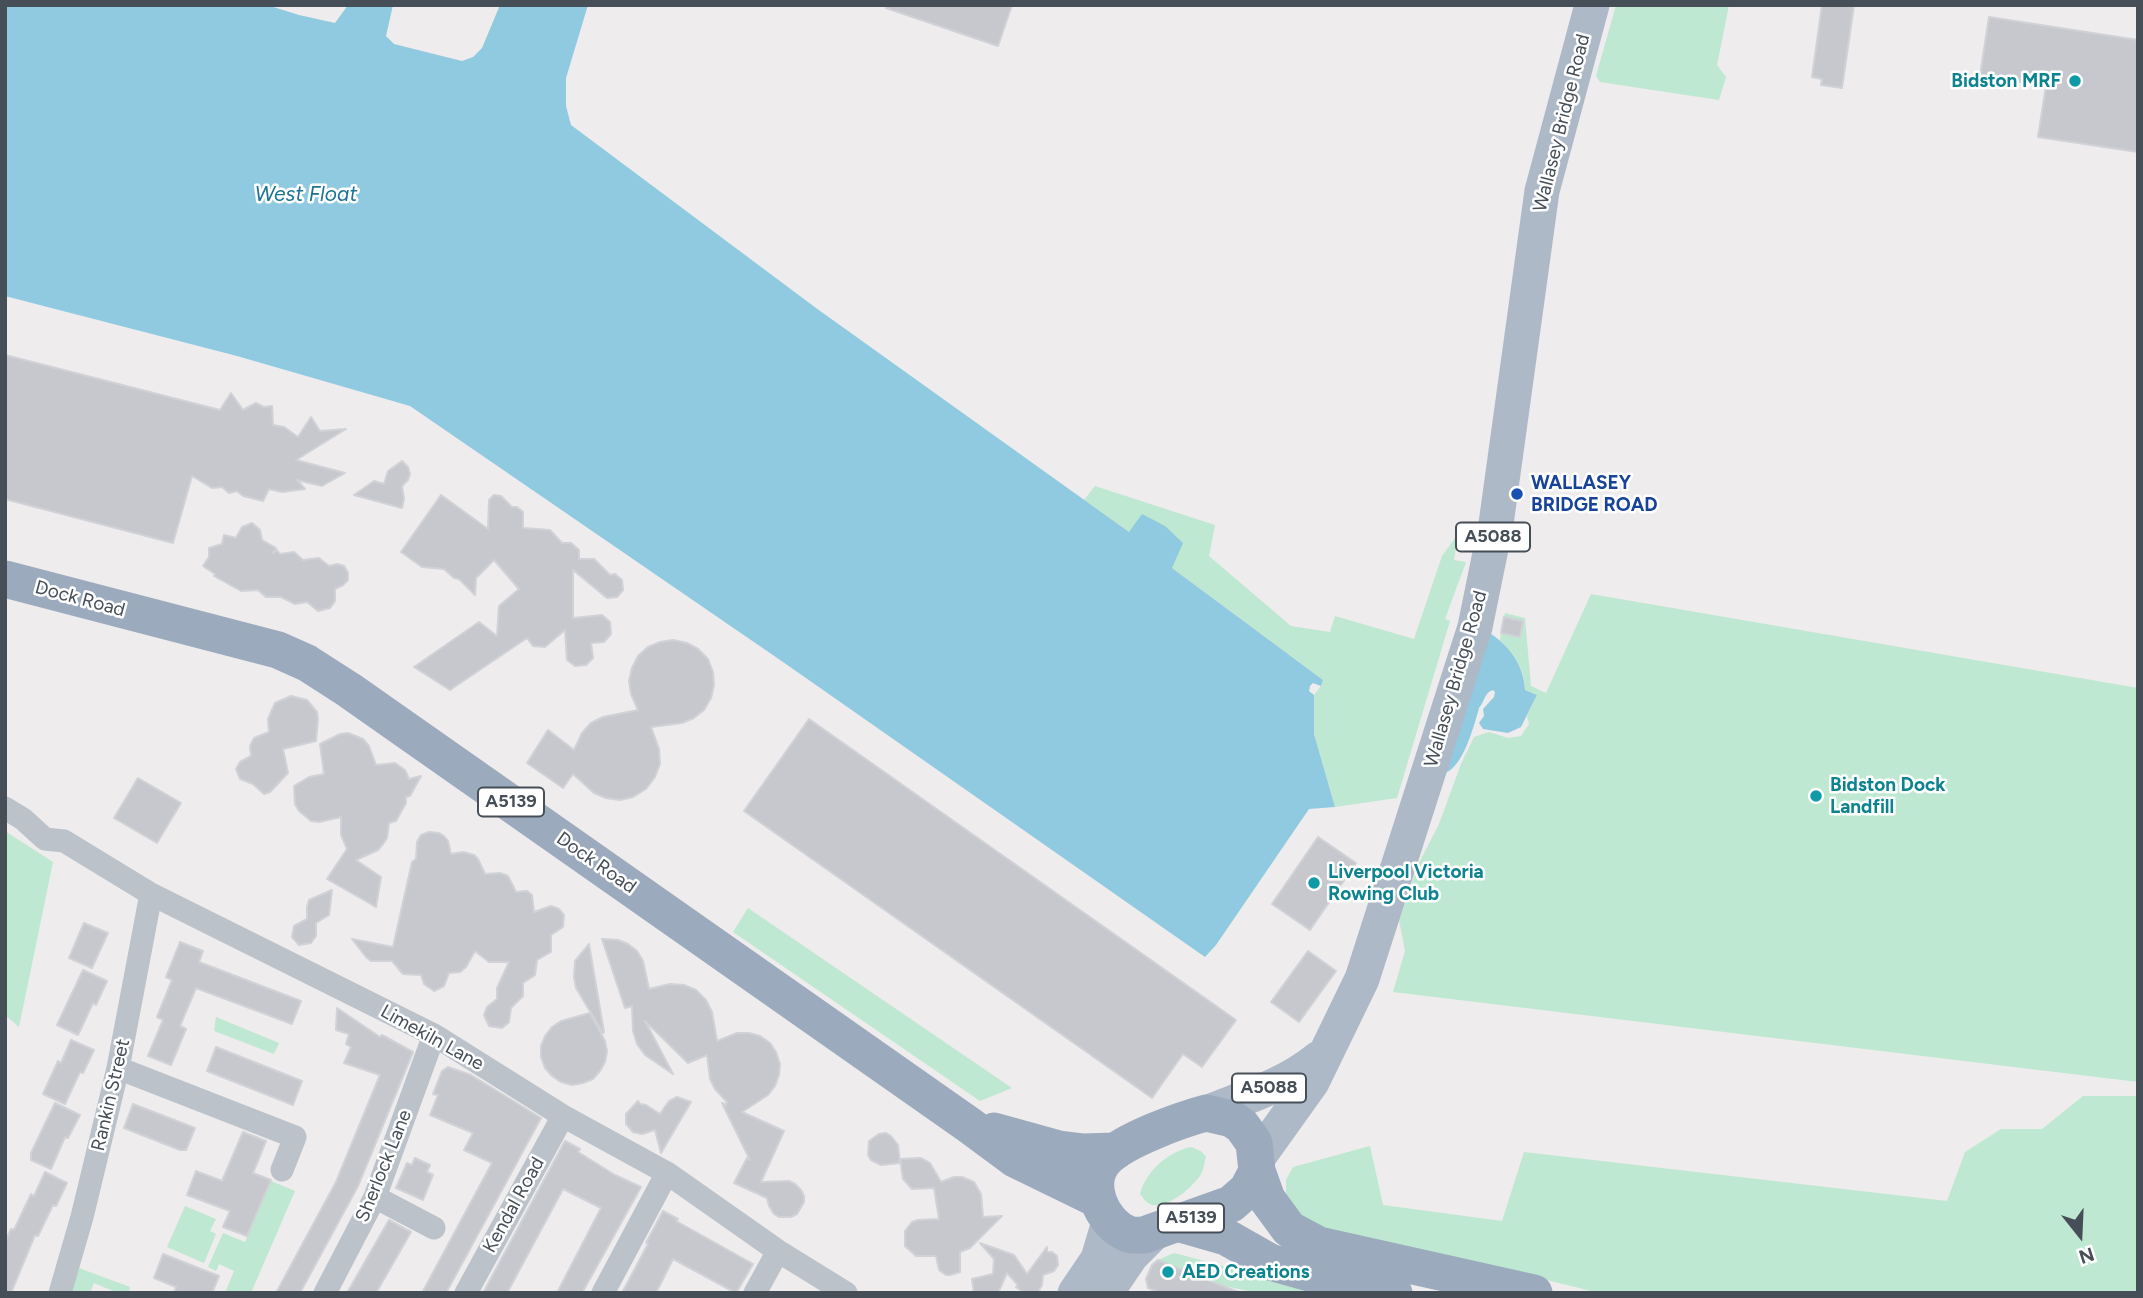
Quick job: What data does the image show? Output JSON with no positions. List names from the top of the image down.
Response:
{
  "streets": {
    "highway": ["Dock Road", "A5139"],
    "main road": ["Wallasey Bridge Road", "A5088"],
    "street": [
      "Limekiln Lane",
      "Rankin Street",
      "Sherlock Lane",
      "Kendal Road"
    ]
  },
  "crossings": [
    ["Wallasey Bridge Road", "A5088"],
    ["A5088", "Dock Road"],
    ["A5088", "A5139"],
    ["Dock Road", "A5139"],
    ["Limekiln Lane", "Rankin Street"],
    ["Limekiln Lane", "Sherlock Lane"],
    ["Limekiln Lane", "Kendal Road"]
  ],
  "water": ["West Float"],
  "places": [
    "Bidston MRF",
    "WALLASEY BRIDGE ROAD",
    "Bidston Dock Landfill",
    "Liverpool Victoria Rowing Club",
    "AED Creations"
  ],
  "north": "bottom"
}
